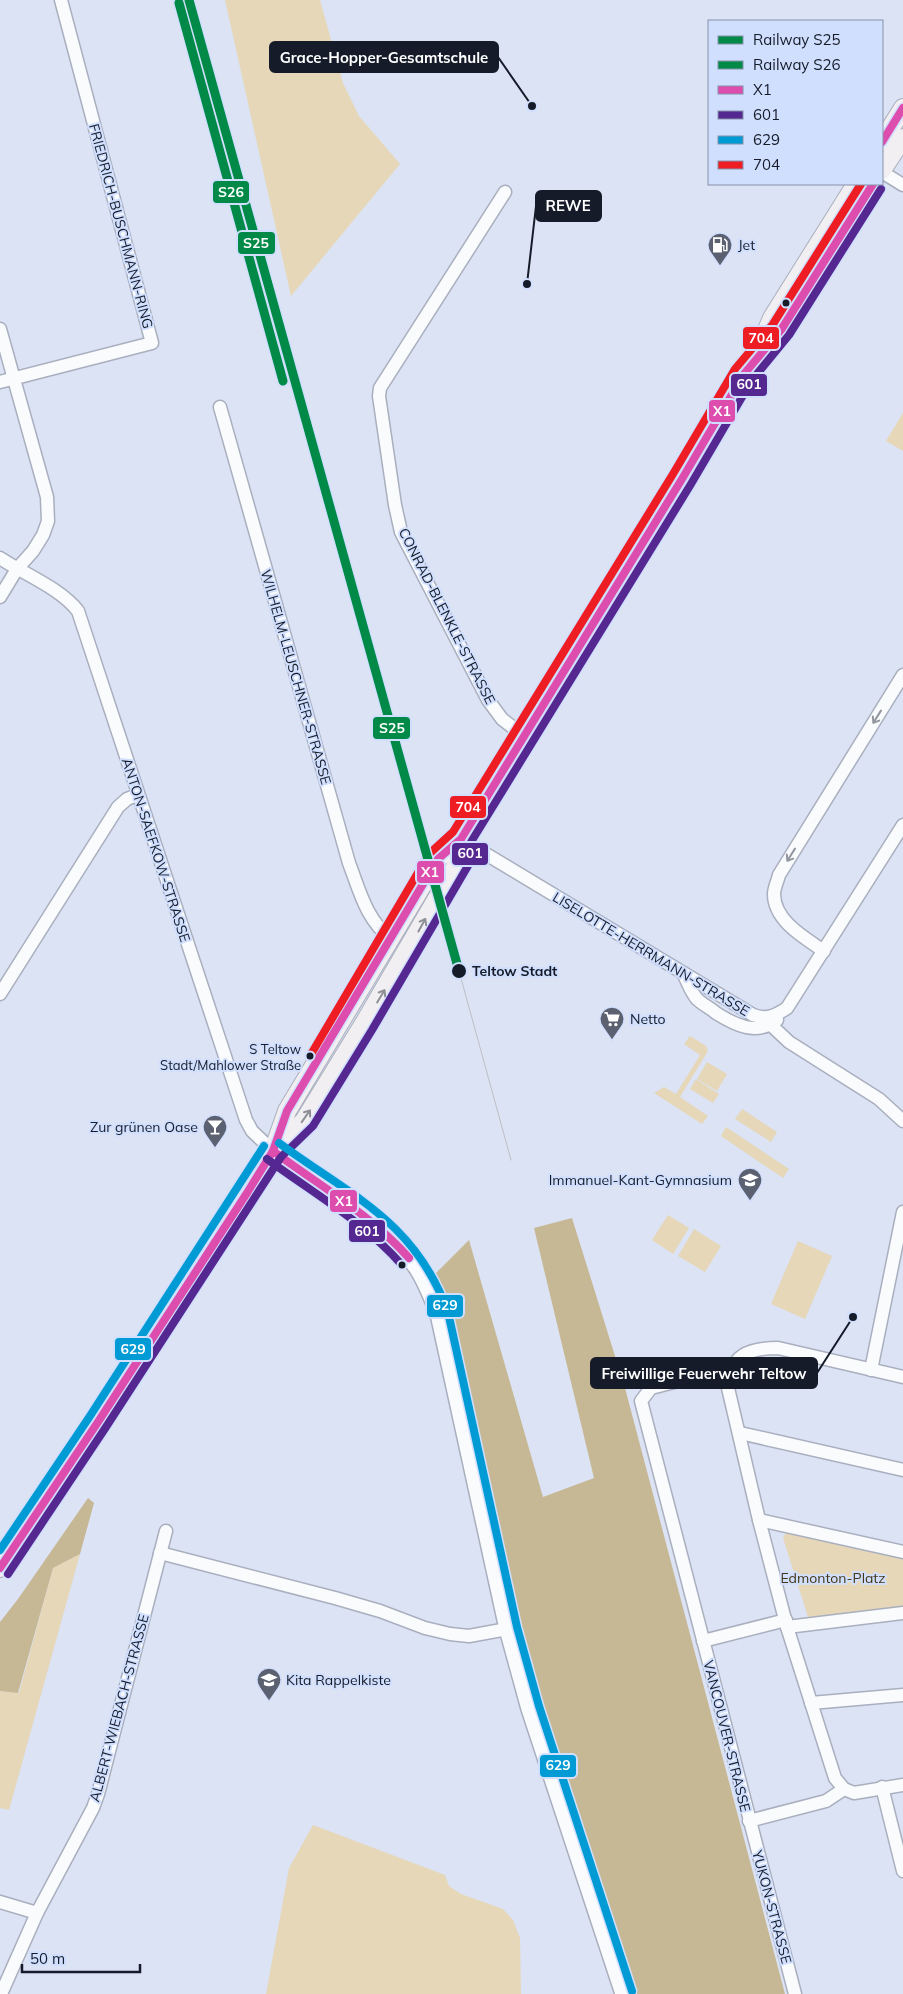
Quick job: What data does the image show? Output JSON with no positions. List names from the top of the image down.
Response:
{
  "streets": {
    "street": [
      "FRIEDRICH-BUSCHMANN-RING",
      "CONRAD-BLENKLE-STRASSE",
      "WILHELM-LEUSCHNER-STRASSE",
      "ANTON-SAEFKOW-STRASSE",
      "LISELOTTE-HERRMANN-STRASSE",
      "ALBERT-WIEBACH-STRASSE",
      "VANCOUVER-STRASSE",
      "YUKON-STRASSE"
    ]
  },
  "crossings": [
    ["VANCOUVER-STRASSE", "YUKON-STRASSE"]
  ],
  "parks": ["Edmonton-Platz"],
  "places": {
    "other": [
      "Grace-Hopper-Gesamtschule",
      "REWE",
      "Teltow Stadt",
      "S Teltow Stadt/Mahlower Straße",
      "Freiwillige Feuerwehr Teltow"
    ],
    "fuel station": ["Jet"],
    "supermarket": ["Netto"],
    "bar": ["Zur grünen Oase"],
    "school or university": ["Immanuel-Kant-Gymnasium", "Kita Rappelkiste"]
  },
  "lines": [
    "rail line S25",
    "rail line S26",
    "transit line X1",
    "transit line 704",
    "transit line 601",
    "transit line 629"
  ],
  "legend": [
    "Railway S25",
    "Railway S26",
    "X1",
    "601",
    "629",
    "704"
  ],
  "scale_bar": "50 m"
}
